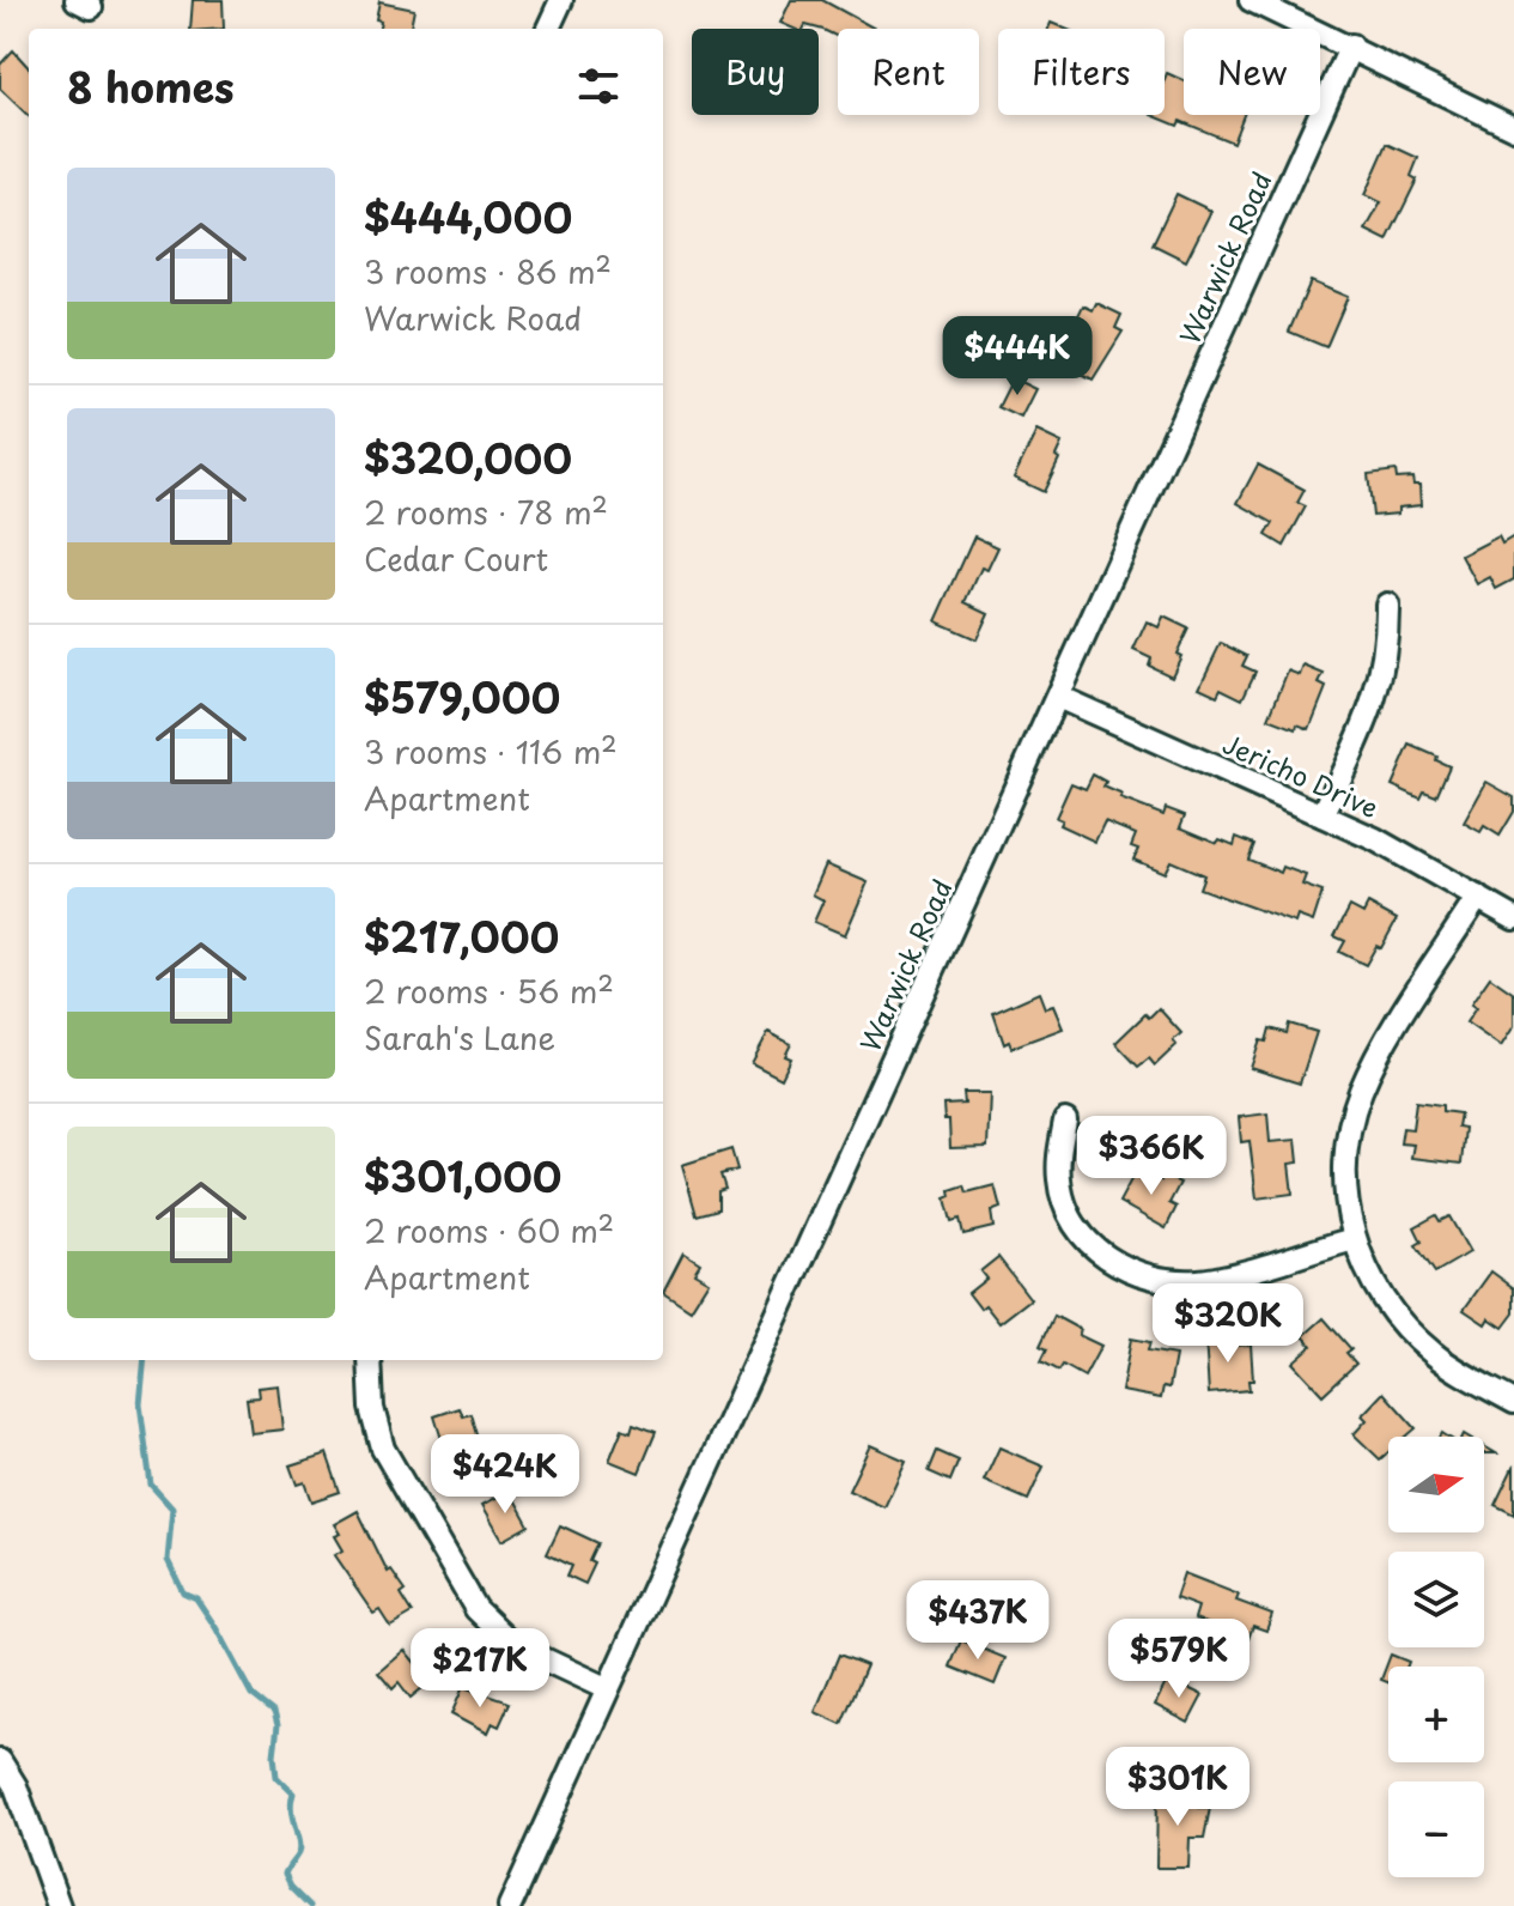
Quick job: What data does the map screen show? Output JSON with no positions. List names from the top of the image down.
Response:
{
  "streets": {
    "street": ["Warwick Road", "Jericho Drive"]
  },
  "crossings": [
    ["Warwick Road", "Jericho Drive"]
  ],
  "north": "right",
  "page": {
    "chip": [
      "Buy",
      "Rent",
      "Filters",
      "New"
    ],
    "heading": "8 homes",
    "list": [
      {
        "name": "$444,000",
        "note": "3 rooms · 86 m² · Warwick Road"
      },
      {
        "name": "$320,000",
        "note": "2 rooms · 78 m² · Cedar Court"
      },
      {
        "name": "$579,000",
        "note": "3 rooms · 116 m² · Apartment"
      },
      {
        "name": "$217,000",
        "note": "2 rooms · 56 m² · Sarah's Lane"
      },
      {
        "name": "$301,000",
        "note": "2 rooms · 60 m² · Apartment"
      }
    ],
    "price": [
      "$444K",
      "$366K",
      "$320K",
      "$424K",
      "$437K",
      "$579K",
      "$217K",
      "$301K"
    ],
    "map_buttons": ["+", "−"]
  }
}
